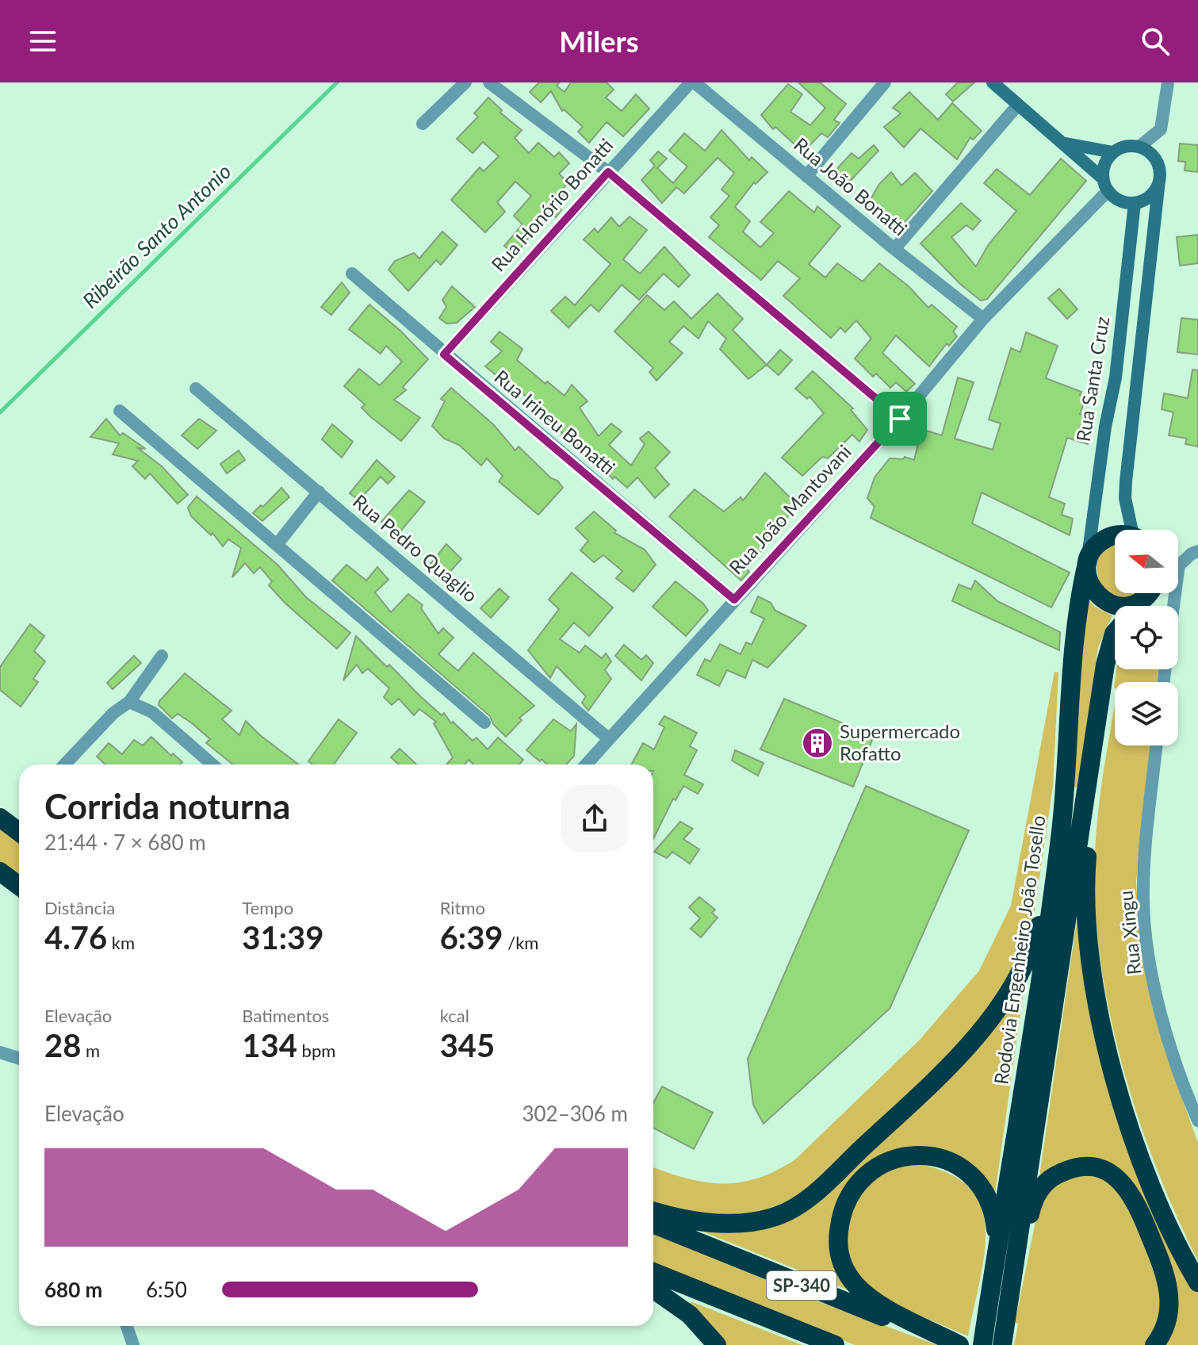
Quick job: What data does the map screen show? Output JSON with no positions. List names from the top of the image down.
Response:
{
  "streets": {
    "highway": ["Rodovia Engenheiro João Tosello", "SP-340"],
    "main road": ["Rua Santa Cruz"],
    "street": [
      "Rua João Bonatti",
      "Rua Honório Bonatti",
      "Rua Irineu Bonatti",
      "Rua João Mantovani",
      "Rua Pedro Quaglio",
      "Rua Xingu"
    ]
  },
  "crossings": [
    ["Rua João Bonatti", "Rua Honório Bonatti"],
    ["Rua João Bonatti", "Rua João Mantovani"],
    ["Rua Honório Bonatti", "Rua Irineu Bonatti"],
    ["Rua Santa Cruz", "Rua João Mantovani"],
    ["Rua Santa Cruz", "Rodovia Engenheiro João Tosello"],
    ["Rua Irineu Bonatti", "Rua João Mantovani"],
    ["Rua João Mantovani", "Rua Pedro Quaglio"]
  ],
  "water": ["Ribeirão Santo Antonio"],
  "places": {
    "building": ["Supermercado Rofatto"]
  },
  "north": "left",
  "page": {
    "header": "Milers",
    "heading": ["Corrida noturna", "21:44 · 7 × 680 m"],
    "stats": [
      ["Distância", "4.76 km"],
      ["Tempo", "31:39"],
      ["Ritmo", "6:39 /km"],
      ["Elevação", "28 m"],
      ["Batimentos", "134 bpm"],
      ["kcal", "345"]
    ],
    "chart": ["Elevação", "302–306 m"],
    "list": [
      {
        "name": "680 m",
        "note": "6:50"
      }
    ]
  }
}
